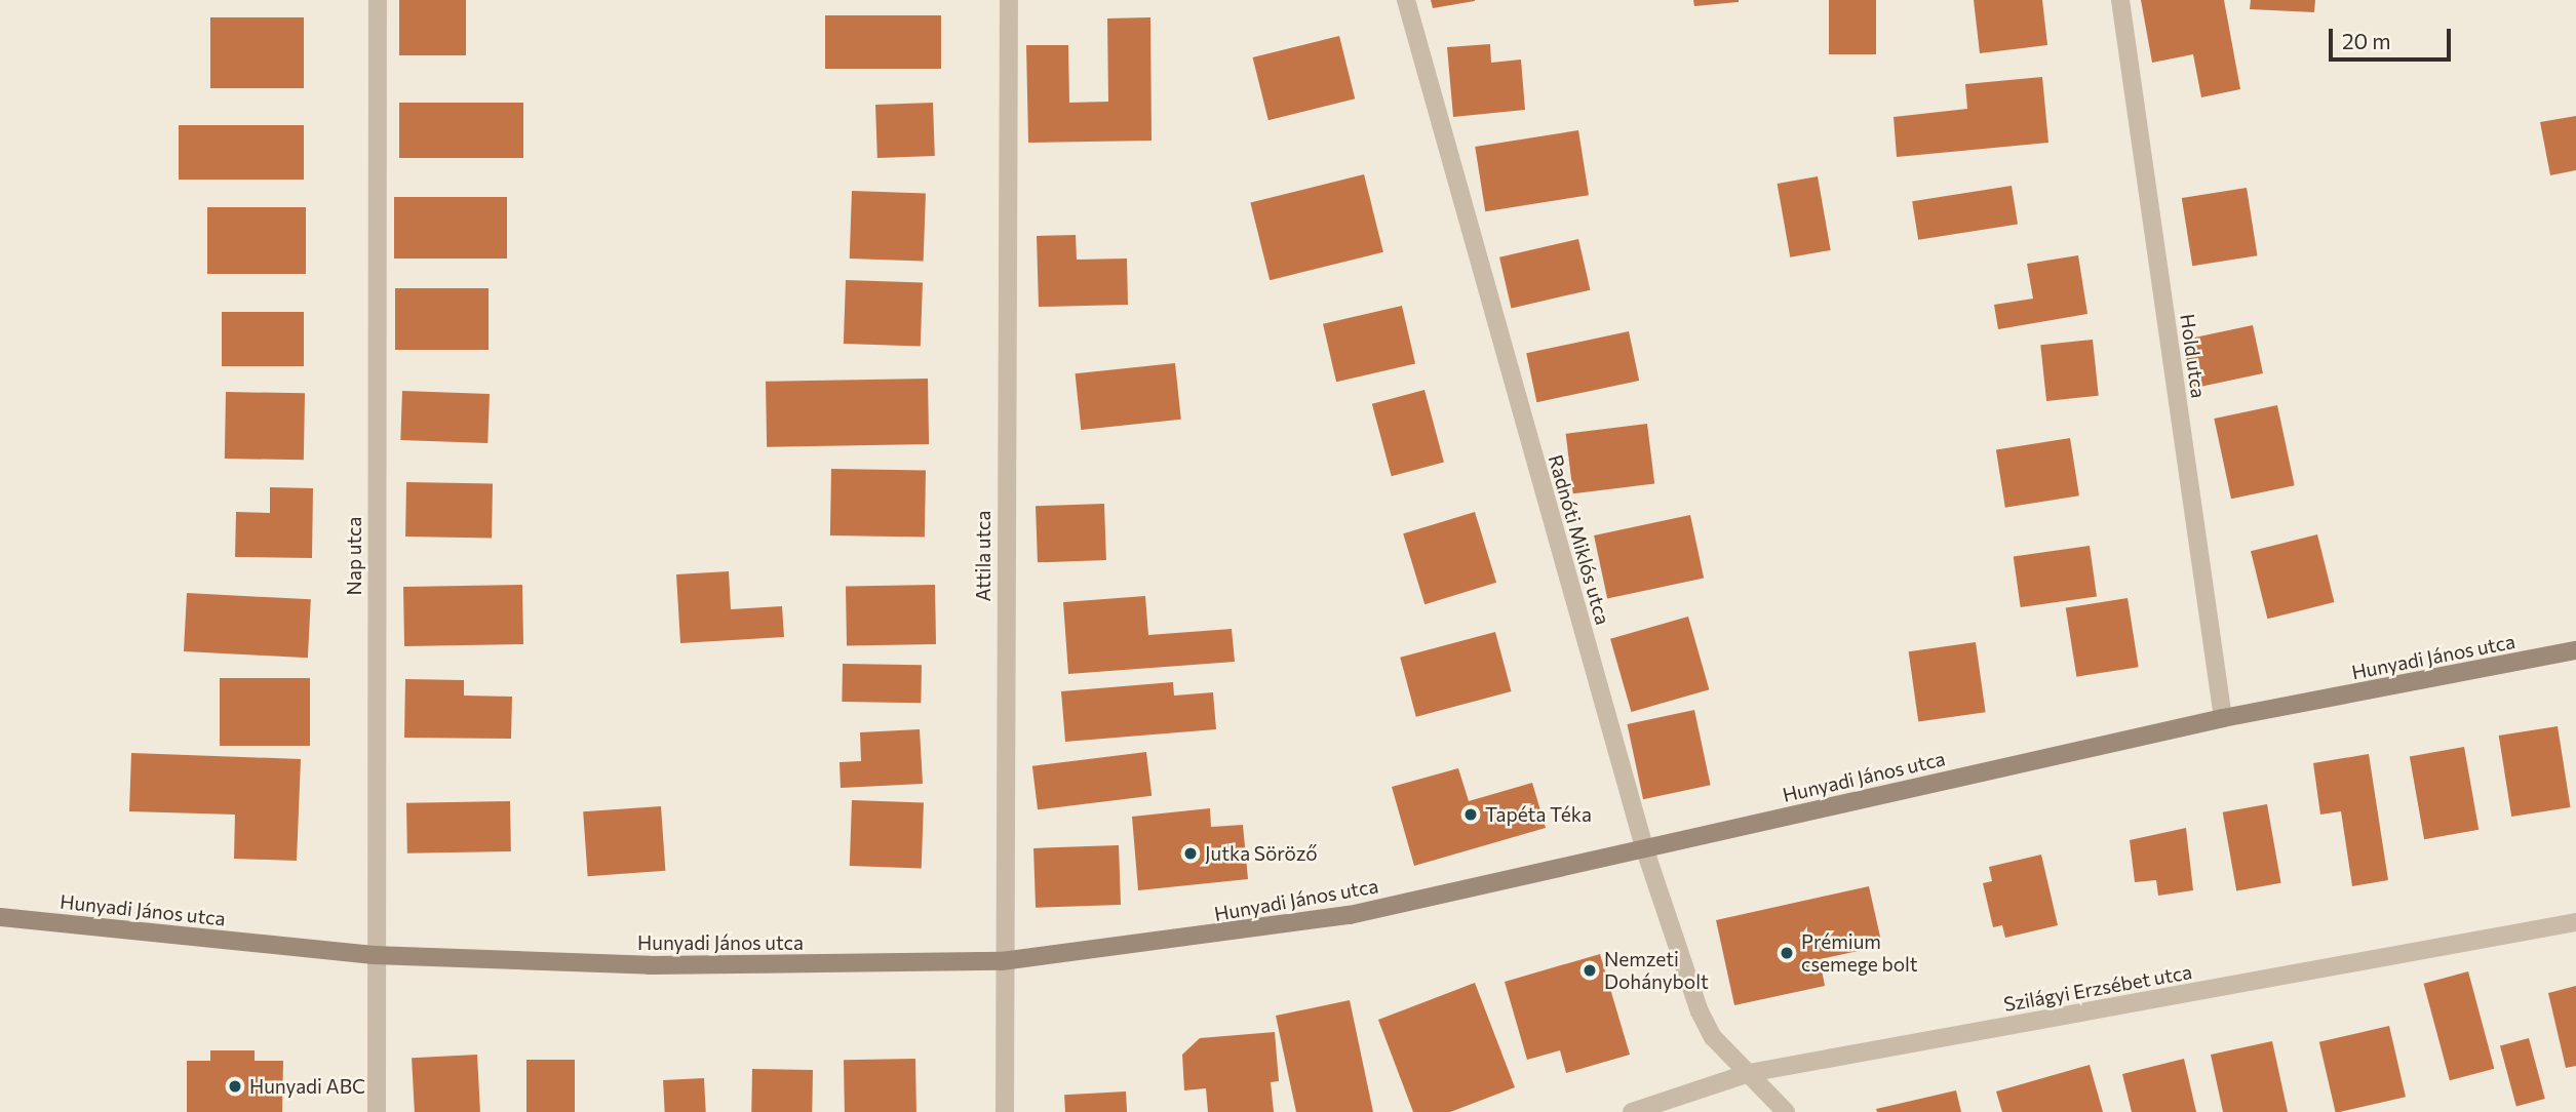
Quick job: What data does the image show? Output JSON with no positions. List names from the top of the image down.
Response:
{
  "streets": {
    "street": [
      "Hold utca",
      "Radnóti Miklós utca",
      "Nap utca",
      "Attila utca",
      "Hunyadi János utca",
      "Szilágyi Erzsébet utca"
    ]
  },
  "crossings": [
    ["Hold utca", "Hunyadi János utca"],
    ["Radnóti Miklós utca", "Hunyadi János utca"],
    ["Radnóti Miklós utca", "Szilágyi Erzsébet utca"],
    ["Nap utca", "Hunyadi János utca"],
    ["Attila utca", "Hunyadi János utca"]
  ],
  "places": [
    "Tapéta Téka",
    "Jutka Söröző",
    "Prémium csemege bolt",
    "Nemzeti Dohánybolt",
    "Hunyadi ABC"
  ],
  "scale_bar": "20 m"
}
